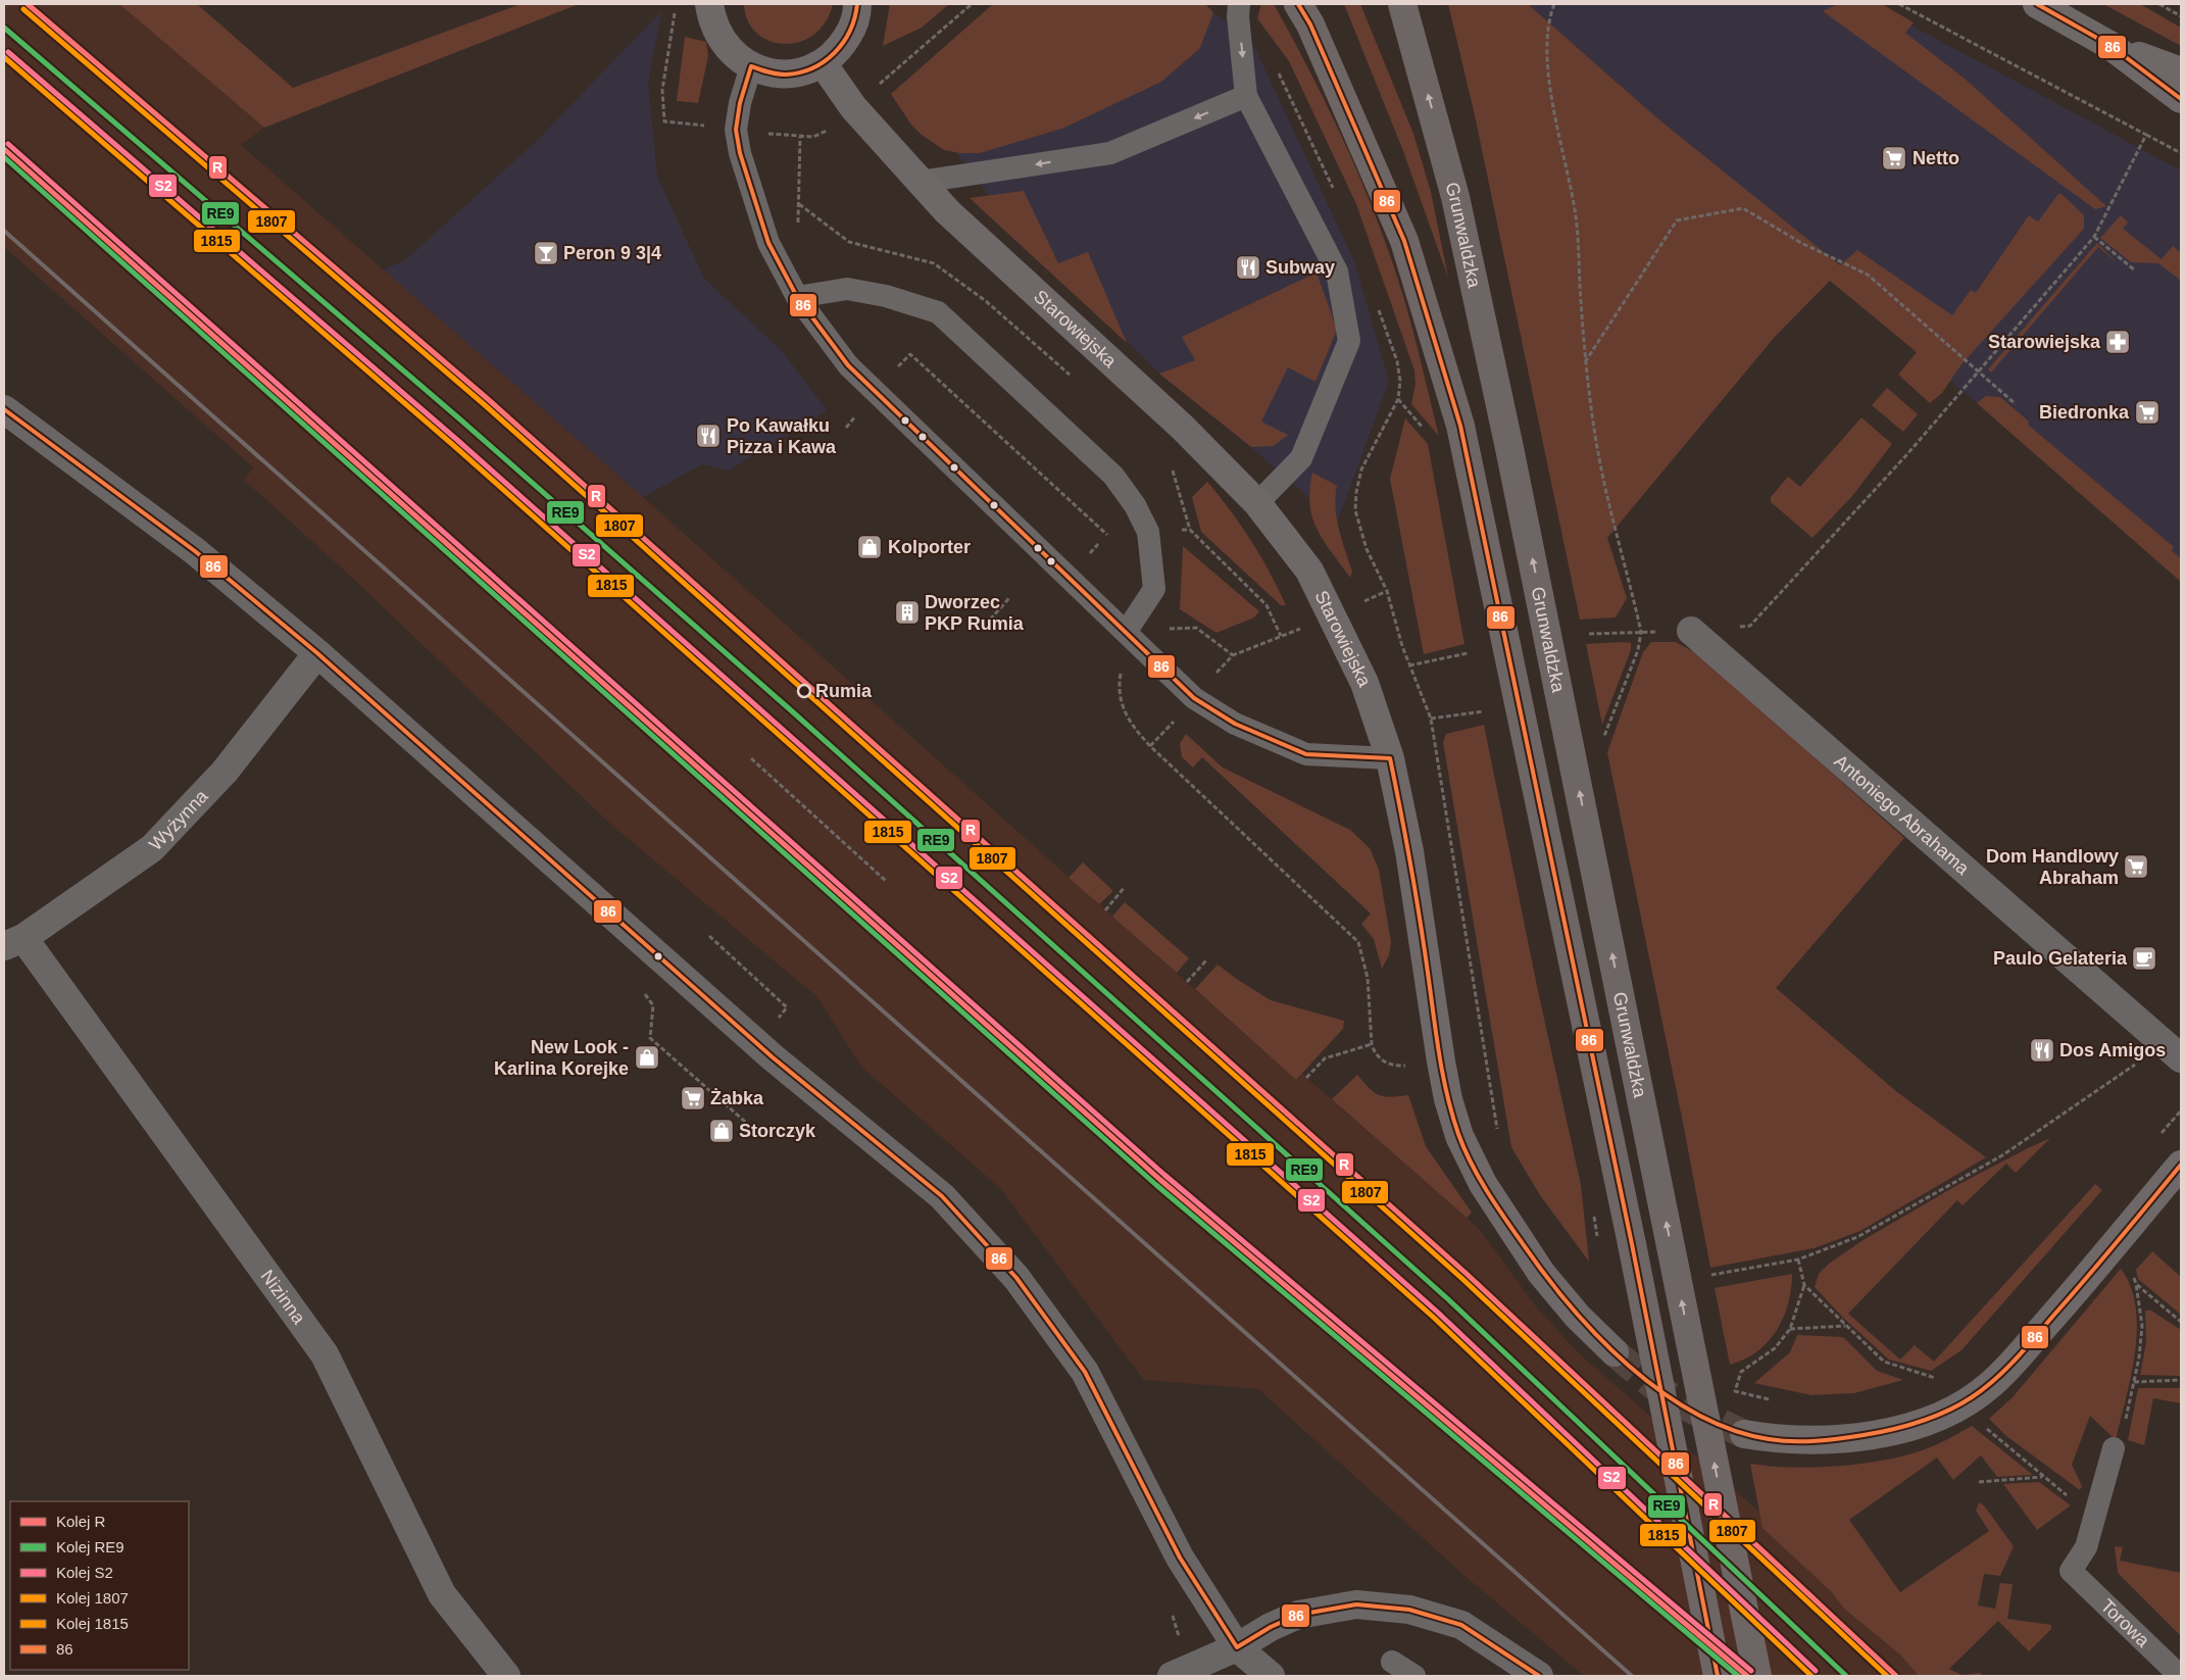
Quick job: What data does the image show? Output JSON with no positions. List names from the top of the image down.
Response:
{
  "streets": {
    "main road": ["Grunwaldzka", "Starowiejska"],
    "street": ["Antoniego Abrahama", "Wyżynna", "Nizinna"],
    "lane": ["Torowa"]
  },
  "crossings": [
    ["Wyżynna", "Nizinna"]
  ],
  "places": {
    "supermarket": [
      "Netto",
      "Biedronka",
      "Dom Handlowy Abraham",
      "Żabka"
    ],
    "bar": ["Peron 9 3|4"],
    "restaurant": ["Subway", "Po Kawałku Pizza i Kawa", "Dos Amigos"],
    "pharmacy": ["Starowiejska"],
    "shop": ["Kolporter", "New Look - Karlina Korejke", "Storczyk"],
    "building": ["Dworzec PKP Rumia"],
    "other": ["Rumia"],
    "cafe": ["Paulo Gelateria"]
  },
  "lines": [
    "rail line R",
    "transit line 86",
    "rail line 1807",
    "rail line RE9",
    "rail line S2",
    "rail line 1815"
  ],
  "legend": [
    "Kolej R",
    "Kolej RE9",
    "Kolej S2",
    "Kolej 1807",
    "Kolej 1815",
    "86"
  ]
}
